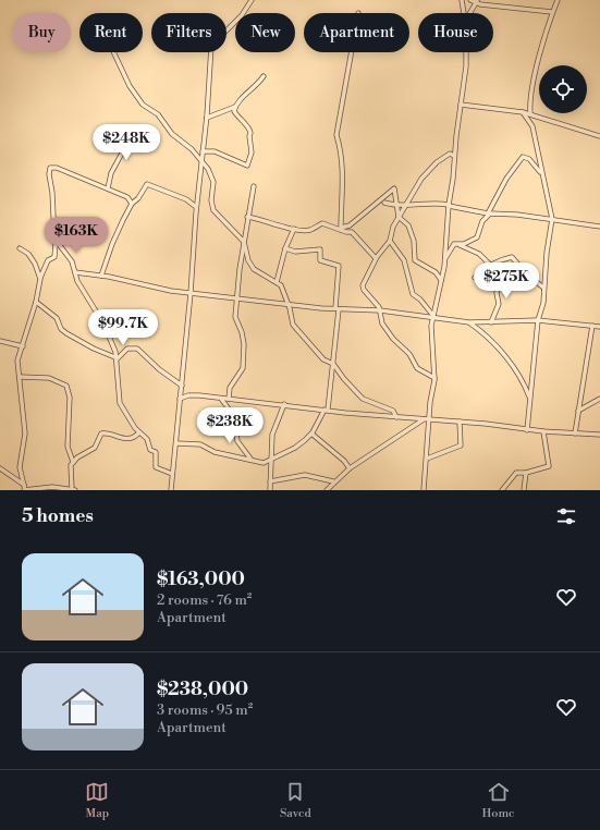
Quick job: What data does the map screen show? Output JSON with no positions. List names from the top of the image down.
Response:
{
  "page": {
    "chip": [
      "Buy",
      "Rent",
      "Filters",
      "New",
      "Apartment",
      "House"
    ],
    "price": [
      "$248K",
      "$163K",
      "$275K",
      "$99.7K",
      "$238K"
    ],
    "heading": "5 homes",
    "list": [
      {
        "name": "$163,000",
        "note": "2 rooms · 76 m² · Apartment"
      },
      {
        "name": "$238,000",
        "note": "3 rooms · 95 m² · Apartment"
      }
    ],
    "tabs": ["Map", "Saved", "Home"]
  }
}
